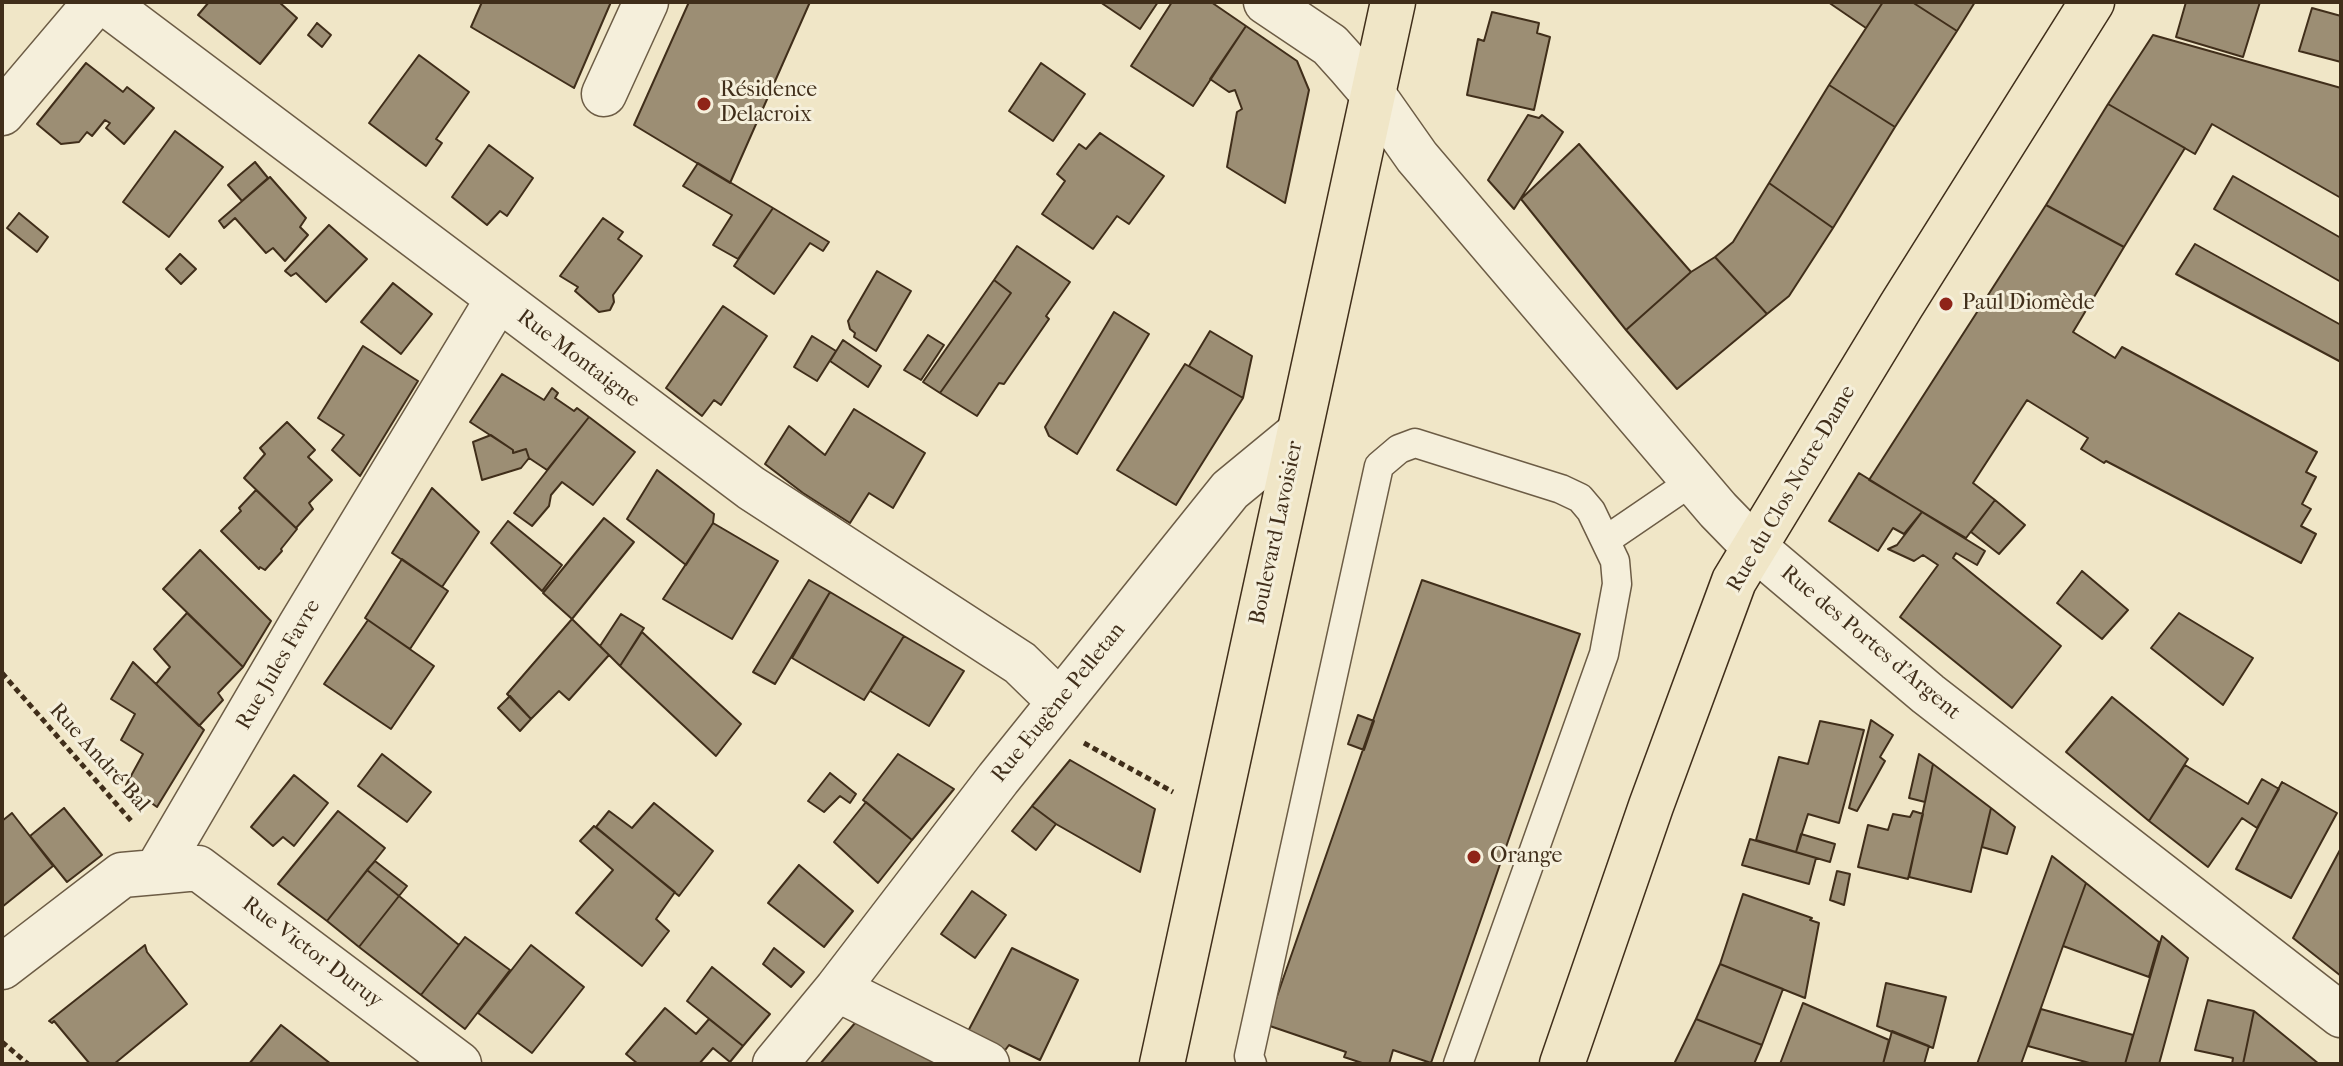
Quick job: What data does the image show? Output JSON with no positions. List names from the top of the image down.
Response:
{
  "streets": {
    "main road": ["Rue du Clos Notre-Dame", "Boulevard Lavoisier"],
    "street": [
      "Rue Montaigne",
      "Rue des Portes d'Argent",
      "Rue Jules Favre",
      "Rue Eugène Pelletan",
      "Rue Victor Duruy"
    ],
    "path": ["Rue André Bal"]
  },
  "crossings": [
    ["Rue Montaigne", "Rue Jules Favre"],
    ["Rue Montaigne", "Rue Eugène Pelletan"],
    ["Rue du Clos Notre-Dame", "Rue des Portes d'Argent"],
    ["Boulevard Lavoisier", "Rue des Portes d'Argent"],
    ["Boulevard Lavoisier", "Rue Eugène Pelletan"],
    ["Rue Jules Favre", "Rue André Bal"],
    ["Rue Jules Favre", "Rue Victor Duruy"]
  ],
  "places": ["Résidence Delacroix", "Paul Diomède", "Orange"]
}
